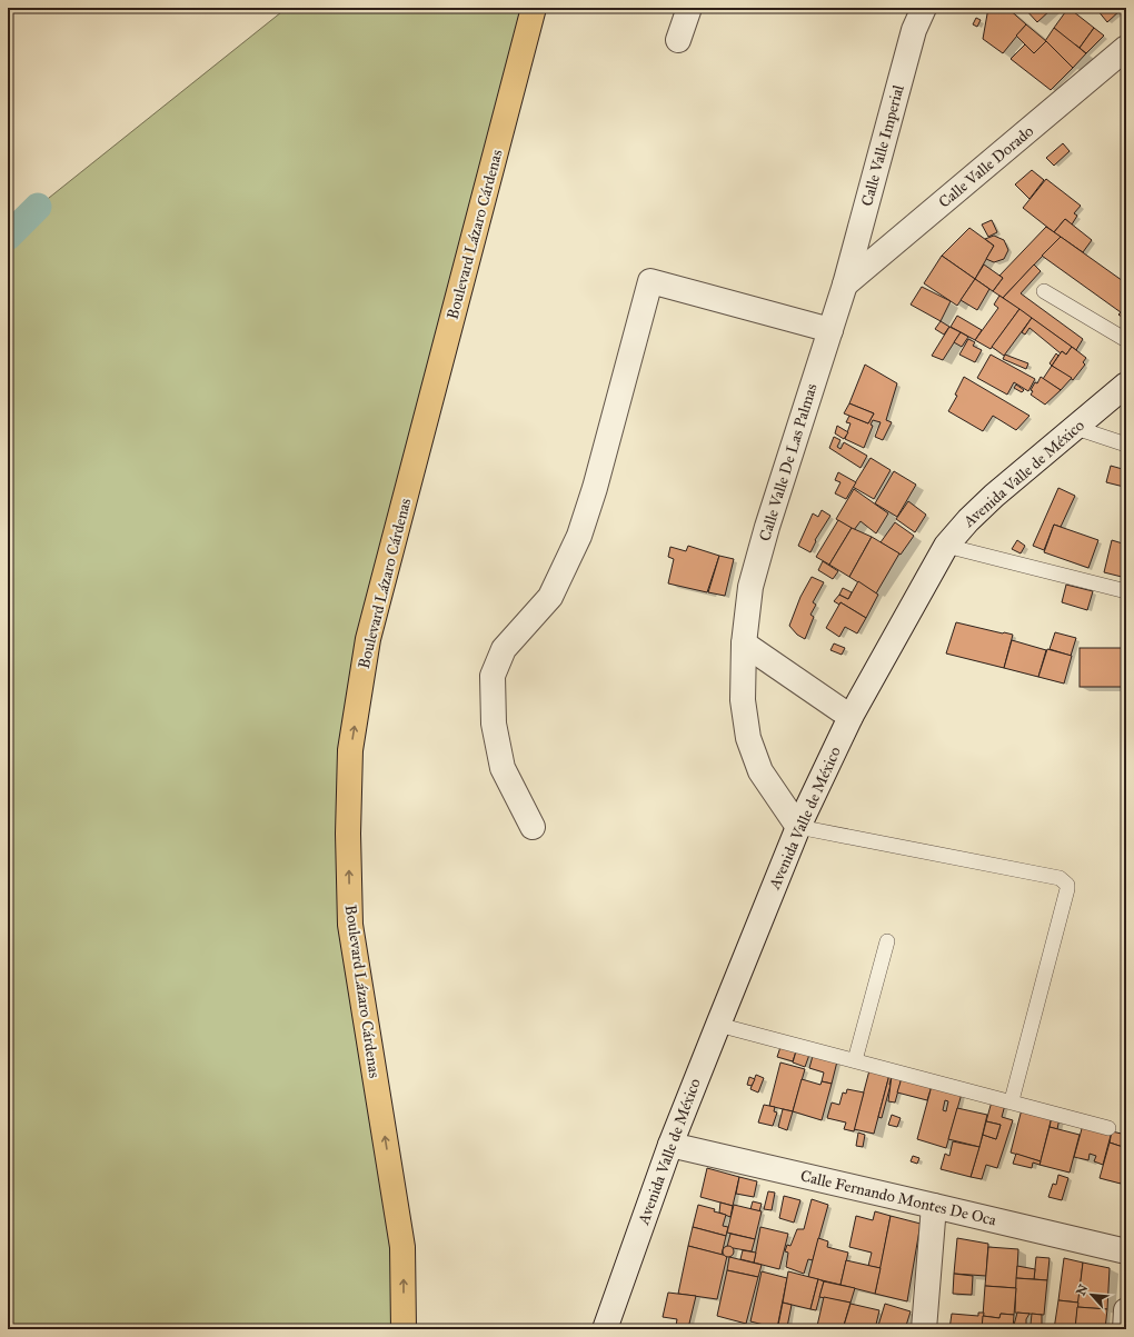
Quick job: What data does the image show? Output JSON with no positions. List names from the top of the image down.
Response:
{
  "streets": {
    "highway": ["Boulevard Lázaro Cárdenas"],
    "street": [
      "Calle Valle Imperial",
      "Calle Valle Dorado",
      "Calle Valle De Las Palmas",
      "Avenida Valle de México",
      "Calle Fernando Montes De Oca"
    ]
  },
  "crossings": [
    ["Calle Valle Imperial", "Calle Valle Dorado"],
    ["Calle Valle Imperial", "Calle Valle De Las Palmas"],
    ["Calle Valle Dorado", "Calle Valle De Las Palmas"],
    ["Calle Valle De Las Palmas", "Avenida Valle de México"],
    ["Avenida Valle de México", "Calle Fernando Montes De Oca"]
  ],
  "one_way": ["Boulevard Lázaro Cárdenas"],
  "north": "top left"
}
